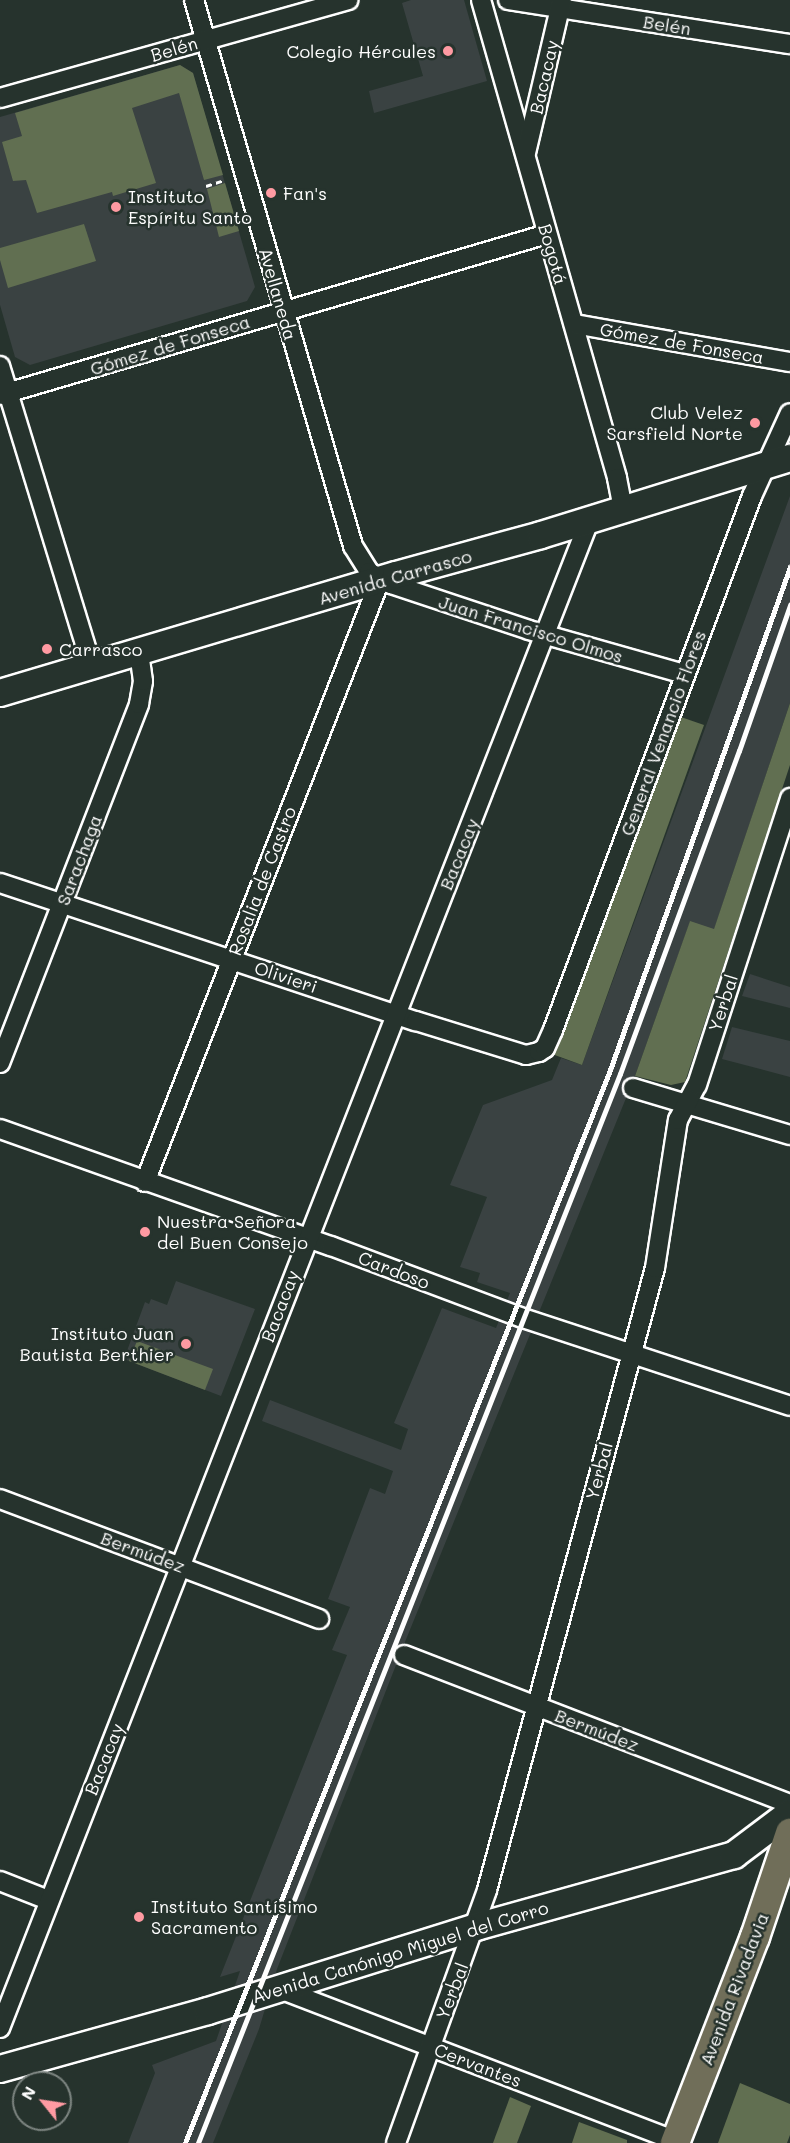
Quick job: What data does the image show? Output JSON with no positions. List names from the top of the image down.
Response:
{
  "streets": {
    "main road": ["Avenida Rivadavia"],
    "street": [
      "Belén",
      "Bacacay",
      "Bogotá",
      "Avellaneda",
      "Gómez de Fonseca",
      "Avenida Carrasco",
      "Juan Francisco Olmos",
      "General Venancio Flores",
      "Sarachaga",
      "Rosalia de Castro",
      "Olivieri",
      "Yerbal",
      "Cardoso",
      "Bermúdez",
      "Avenida Canónigo Miguel del Corro",
      "Cervantes"
    ]
  },
  "crossings": [
    ["Belén", "Bacacay"],
    ["Belén", "Avellaneda"],
    ["Bacacay", "Bogotá"],
    ["Bacacay", "Avenida Carrasco"],
    ["Bacacay", "Juan Francisco Olmos"],
    ["Bacacay", "Olivieri"],
    ["Bacacay", "Cardoso"],
    ["Bacacay", "Bermúdez"],
    ["Bogotá", "Gómez de Fonseca"],
    ["Bogotá", "Avenida Carrasco"],
    ["Avellaneda", "Gómez de Fonseca"],
    ["Avellaneda", "Avenida Carrasco"],
    ["Avellaneda", "Juan Francisco Olmos"],
    ["Avellaneda", "Rosalia de Castro"],
    ["Avenida Carrasco", "Juan Francisco Olmos"],
    ["Avenida Carrasco", "General Venancio Flores"],
    ["Avenida Carrasco", "Sarachaga"],
    ["Avenida Carrasco", "Rosalia de Castro"],
    ["Juan Francisco Olmos", "General Venancio Flores"],
    ["Juan Francisco Olmos", "Rosalia de Castro"],
    ["General Venancio Flores", "Olivieri"],
    ["Sarachaga", "Olivieri"],
    ["Rosalia de Castro", "Olivieri"],
    ["Rosalia de Castro", "Cardoso"],
    ["Yerbal", "Cardoso"],
    ["Yerbal", "Bermúdez"],
    ["Yerbal", "Avenida Canónigo Miguel del Corro"],
    ["Yerbal", "Cervantes"],
    ["Avenida Canónigo Miguel del Corro", "Cervantes"],
    ["Avenida Rivadavia", "Cervantes"]
  ],
  "places": [
    "Colegio Hércules",
    "Fan's",
    "Instituto Espíritu Santo",
    "Club Velez Sarsfield Norte",
    "Carrasco",
    "Nuestra Señora del Buen Consejo",
    "Instituto Juan Bautista Berthier",
    "Instituto Santísimo Sacramento"
  ],
  "north": "top left"
}
